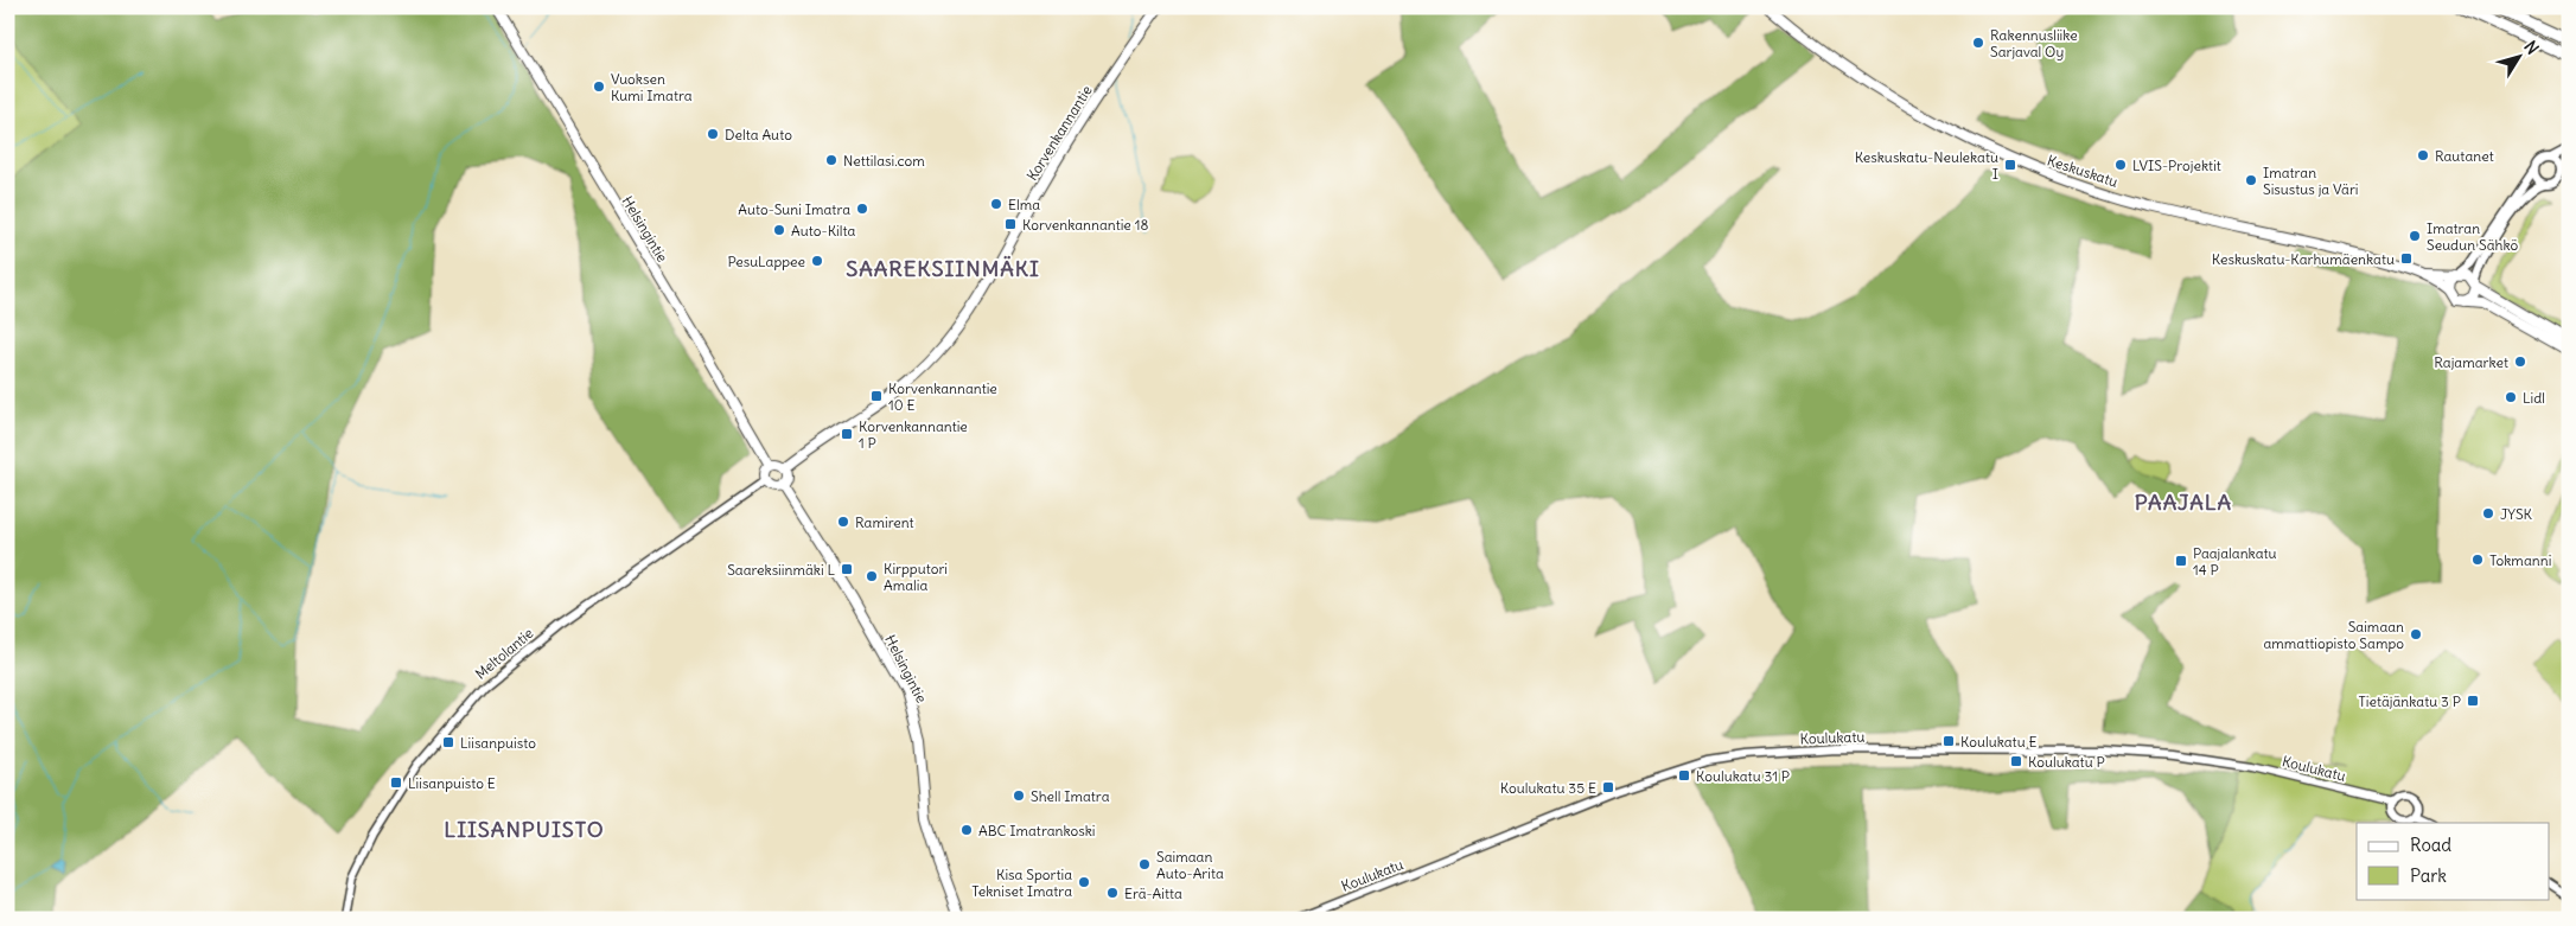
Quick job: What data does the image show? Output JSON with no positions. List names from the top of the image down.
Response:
{
  "streets": {
    "main road": ["Korvenkannantie", "Keskuskatu", "Helsingintie"],
    "street": ["Meltolantie", "Koulukatu"]
  },
  "crossings": [
    ["Korvenkannantie", "Helsingintie"],
    ["Korvenkannantie", "Meltolantie"],
    ["Helsingintie", "Meltolantie"]
  ],
  "districts": ["SAAREKSIINMÄKI", "PAAJALA", "LIISANPUISTO"],
  "places": {
    "other": [
      "Rakennusliike Sarjaval Oy",
      "Vuoksen Kumi Imatra",
      "Delta Auto",
      "Rautanet",
      "Nettilasi.com",
      "LVIS-Projektit",
      "Imatran Sisustus ja Väri",
      "Elma",
      "Auto-Suni Imatra",
      "Auto-Kilta",
      "Imatran Seudun Sähkö",
      "PesuLappee",
      "Rajamarket",
      "Lidl",
      "JYSK",
      "Ramirent",
      "Tokmanni",
      "Kirpputori Amalia",
      "Saimaan ammattiopisto Sampo",
      "Shell Imatra",
      "ABC Imatrankoski",
      "Saimaan Auto-Arita",
      "Kisa Sportia Tekniset Imatra",
      "Erä-Aitta"
    ],
    "transit": [
      "Keskuskatu-Neulekatu I",
      "Korvenkannantie 18",
      "Keskuskatu-Karhumäenkatu",
      "Korvenkannantie 10 E",
      "Korvenkannantie 1 P",
      "Paajalankatu 14 P",
      "Saareksiinmäki L",
      "Tietäjänkatu 3 P",
      "Koulukatu E",
      "Liisanpuisto",
      "Koulukatu P",
      "Koulukatu 31 P",
      "Liisanpuisto E",
      "Koulukatu 35 E"
    ]
  },
  "legend": ["Road", "Park"],
  "north": "top right"
}
